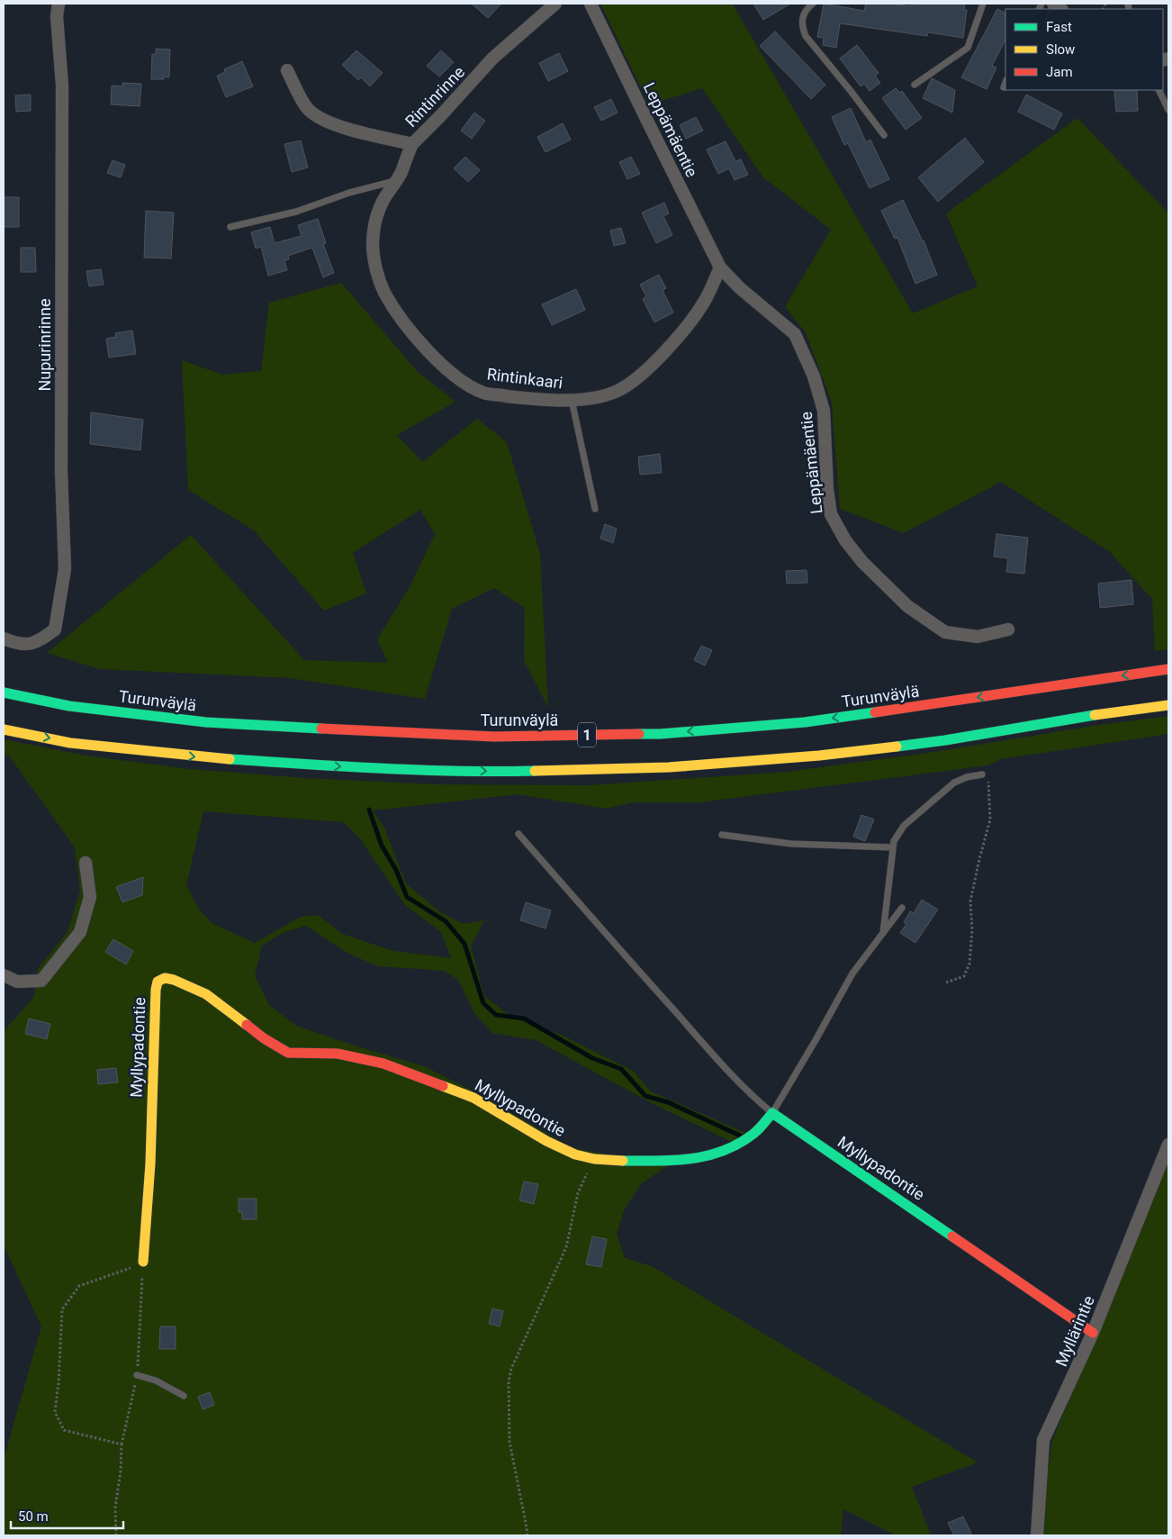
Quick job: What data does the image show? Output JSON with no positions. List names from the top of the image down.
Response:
{
  "streets": {
    "main road": ["Turunväylä", "1", "Myllypadontie"],
    "street": [
      "Rintinrinne",
      "Leppämäentie",
      "Nupurinrinne",
      "Rintinkaari",
      "Myllärintie"
    ]
  },
  "crossings": [
    ["Rintinrinne", "Rintinkaari"],
    ["Leppämäentie", "Rintinkaari"],
    ["Myllypadontie", "Myllärintie"]
  ],
  "legend": ["Fast", "Slow", "Jam"],
  "scale_bar": "50 m"
}
